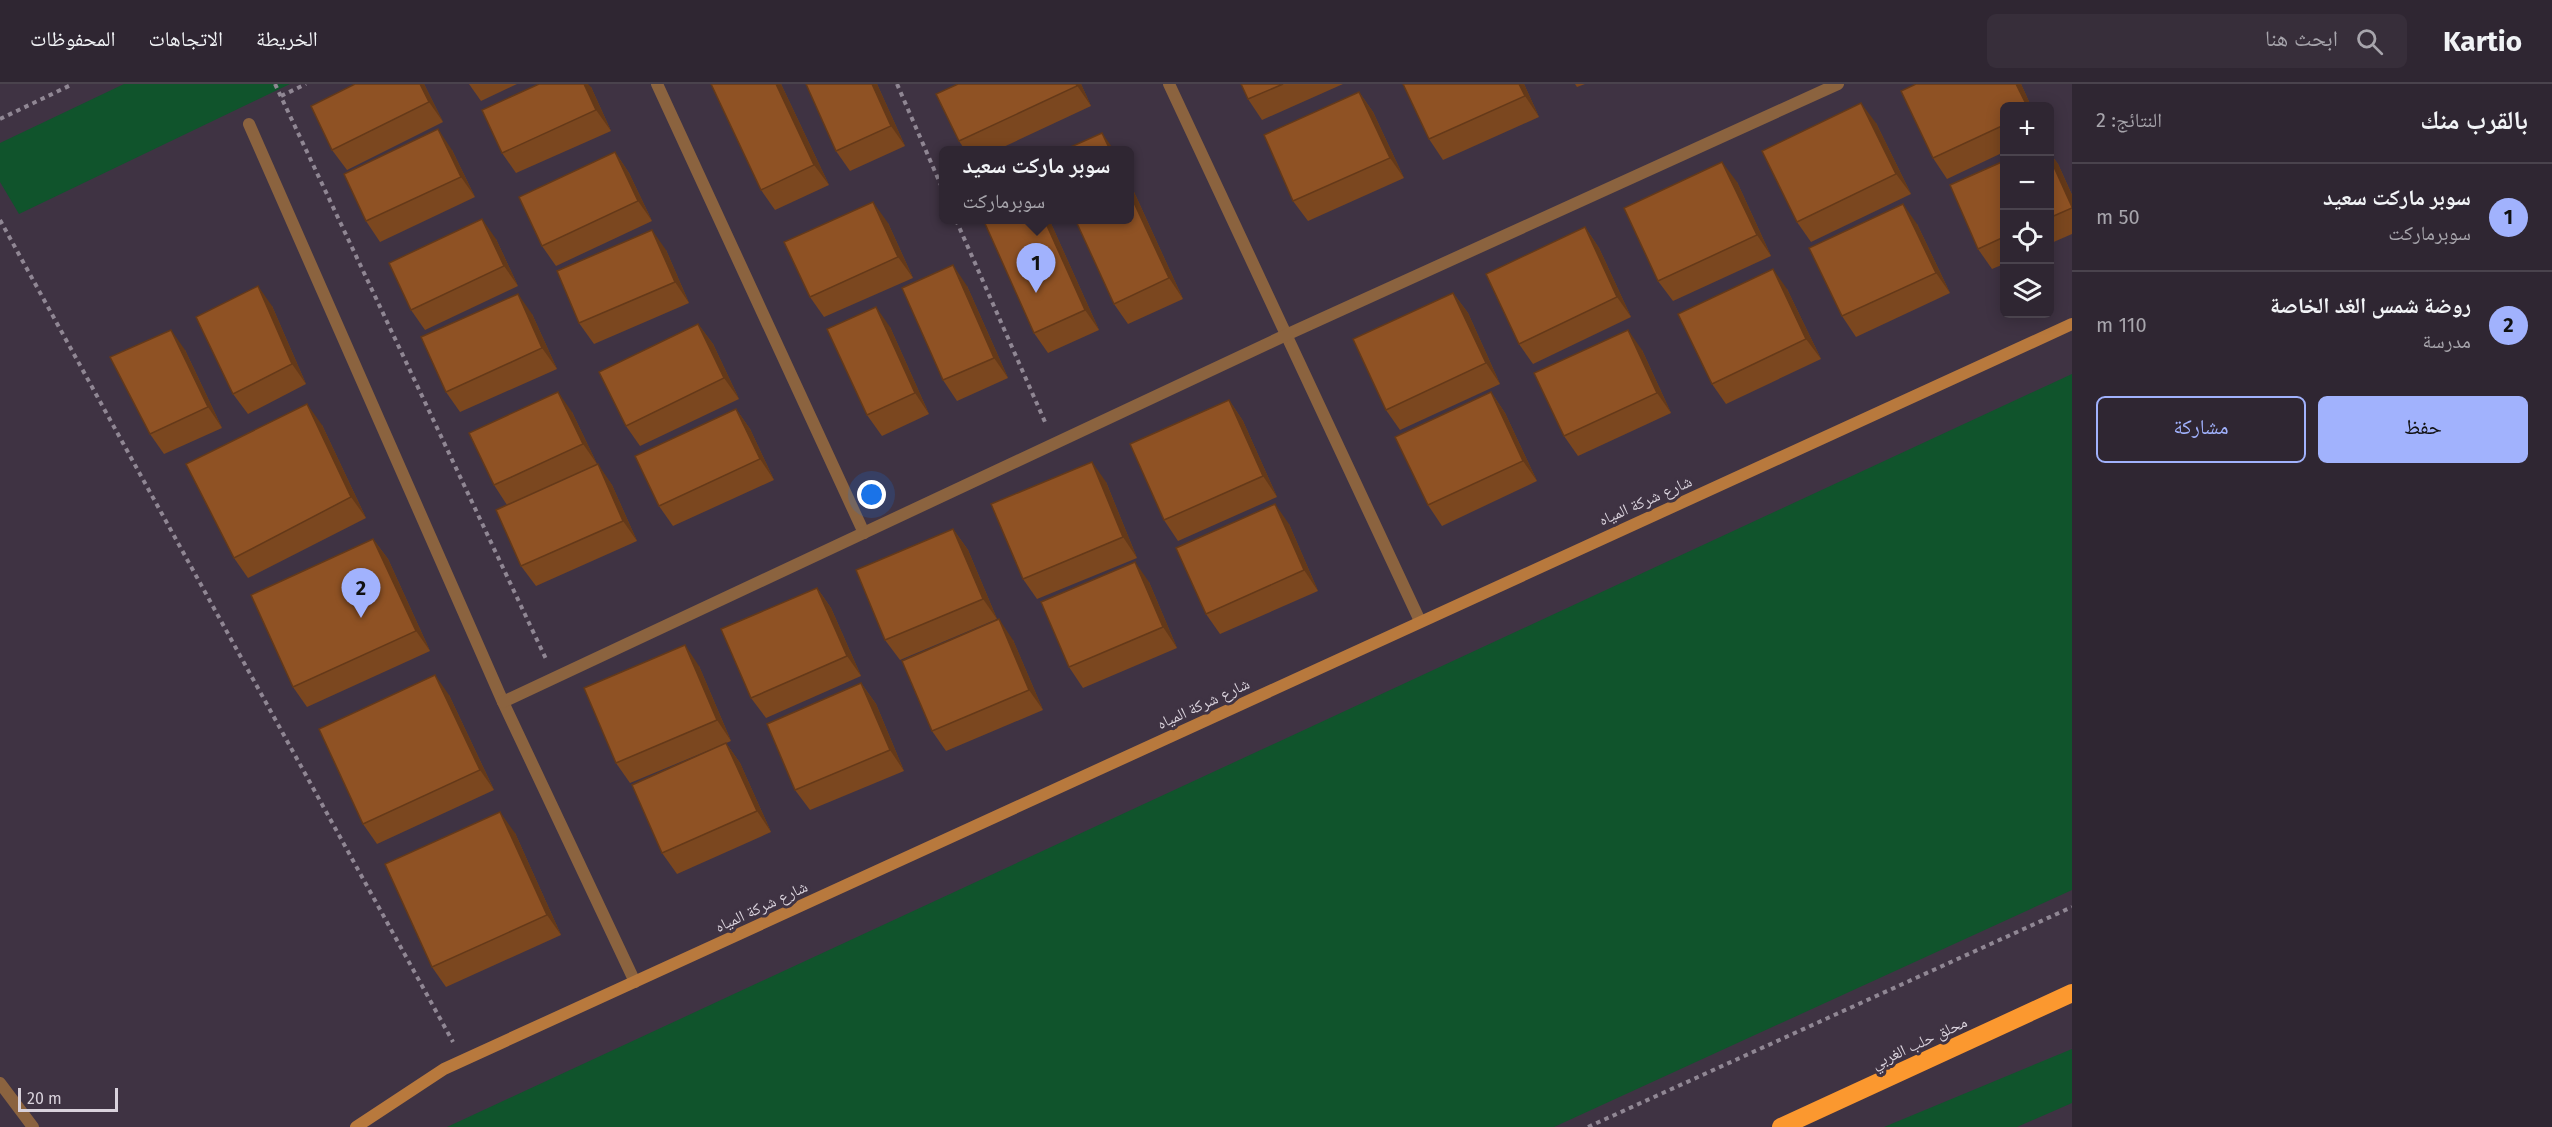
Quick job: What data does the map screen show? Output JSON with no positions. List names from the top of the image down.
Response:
{
  "streets": {
    "highway": ["محلق حلب الغربي"],
    "street": ["شارع شركة المياه"]
  },
  "scale_bar": "20 m",
  "page": {
    "header": "Kartio",
    "search": "ابحث هنا",
    "nav": ["الخريطة", "الاتجاهات", "المحفوظات"],
    "heading": ["بالقرب منك", "النتائج: 2"],
    "map_buttons": ["+", "−"],
    "popup": ["سوبر ماركت سعيد", "سوبرماركت"],
    "list": [
      {
        "mark": "1",
        "name": "سوبر ماركت سعيد",
        "note": "سوبرماركت",
        "value": "50 m"
      },
      {
        "mark": "2",
        "name": "روضة شمس الغد الخاصة",
        "note": "مدرسة",
        "value": "110 m"
      }
    ],
    "pins": ["1", "2"],
    "buttons": ["حفظ", "مشاركة"],
    "scale": "20 m"
  }
}
